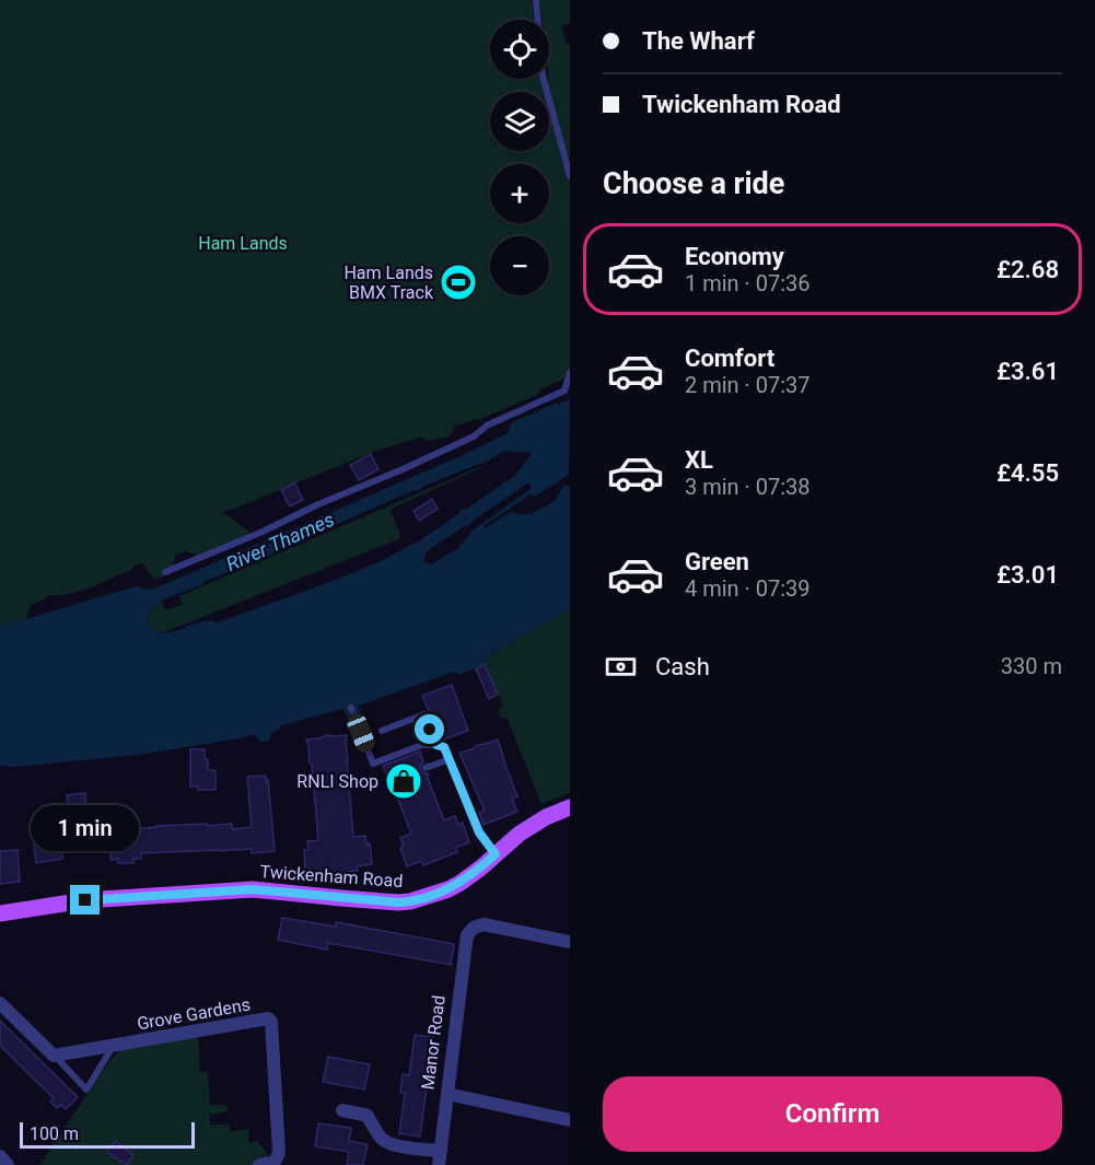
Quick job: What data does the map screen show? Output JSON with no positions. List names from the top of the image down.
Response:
{
  "streets": {
    "main road": ["Twickenham Road"],
    "street": ["Grove Gardens", "Manor Road"]
  },
  "water": ["River Thames"],
  "parks": ["Ham Lands"],
  "places": {
    "sports": ["Ham Lands BMX Track"],
    "shop": ["RNLI Shop"]
  },
  "scale_bar": "100 m",
  "page": {
    "banner": ["The Wharf", "Twickenham Road"],
    "map_buttons": ["+", "−"],
    "heading": "Choose a ride",
    "list": [
      {
        "name": "Economy",
        "note": "1 min · 07:36",
        "value": "£2.68"
      },
      {
        "name": "Comfort",
        "note": "2 min · 07:37",
        "value": "£3.61"
      },
      {
        "name": "XL",
        "note": "3 min · 07:38",
        "value": "£4.55"
      },
      {
        "name": "Green",
        "note": "4 min · 07:39",
        "value": "£3.01"
      }
    ],
    "pay": ["Cash", "330 m"],
    "bubble": "1 min",
    "buttons": "Confirm",
    "scale": "100 m"
  }
}
